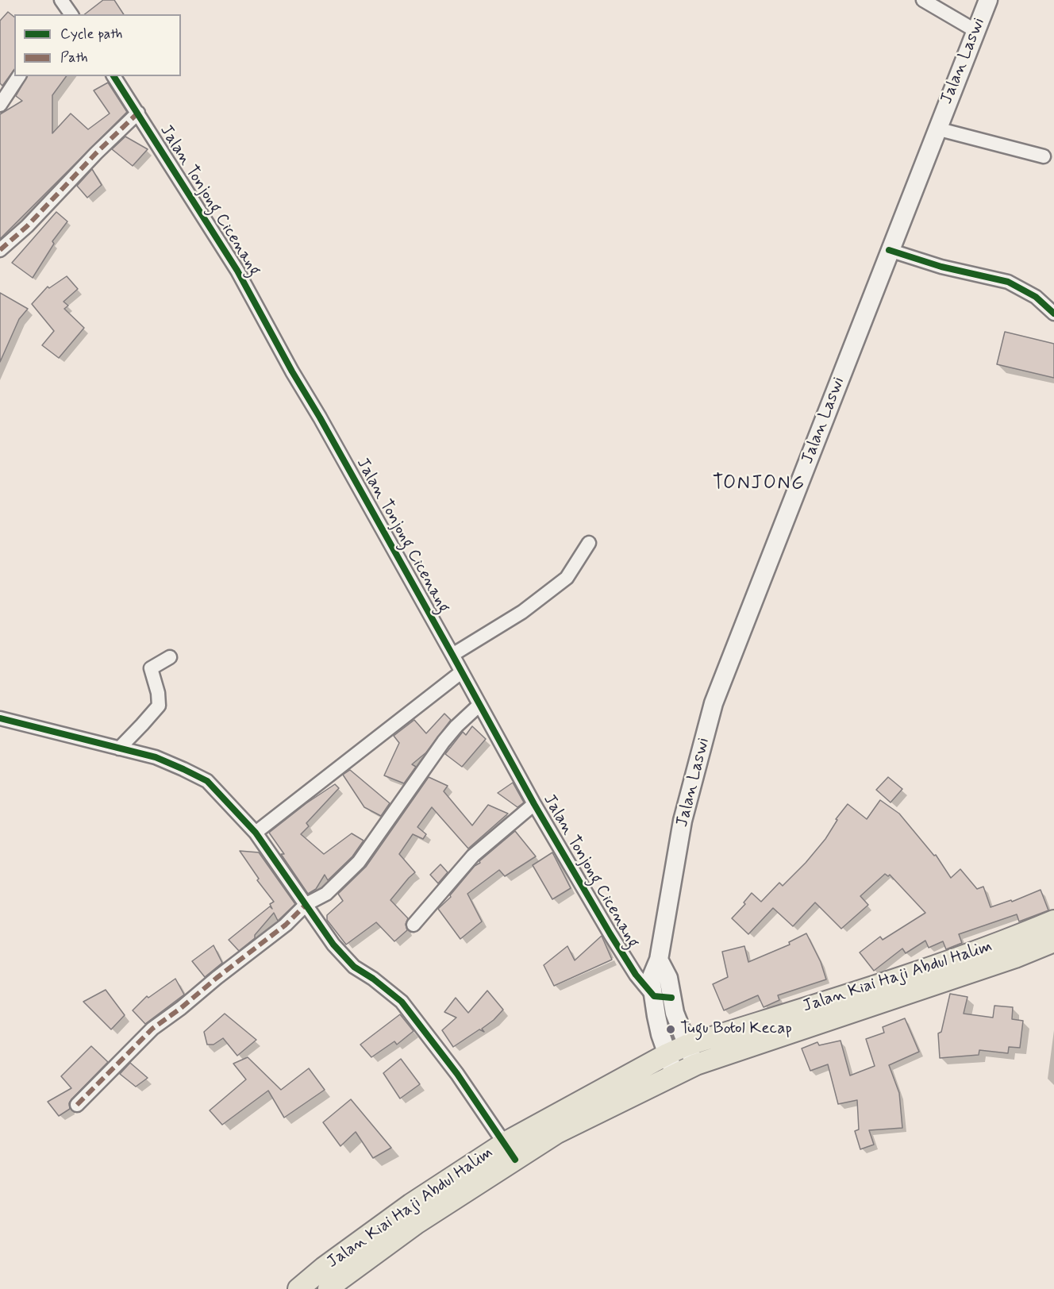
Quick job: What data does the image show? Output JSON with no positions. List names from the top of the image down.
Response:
{
  "streets": {
    "main road": ["Jalan Laswi", "Jalan Kiai Haji Abdul Halim"],
    "street": ["Jalan Tonjong Cicenang"]
  },
  "crossings": [
    ["Jalan Laswi", "Jalan Tonjong Cicenang"],
    ["Jalan Laswi", "Jalan Kiai Haji Abdul Halim"]
  ],
  "districts": ["TONJONG"],
  "places": ["Tugu Botol Kecap"],
  "legend": ["Cycle path", "Path"]
}
